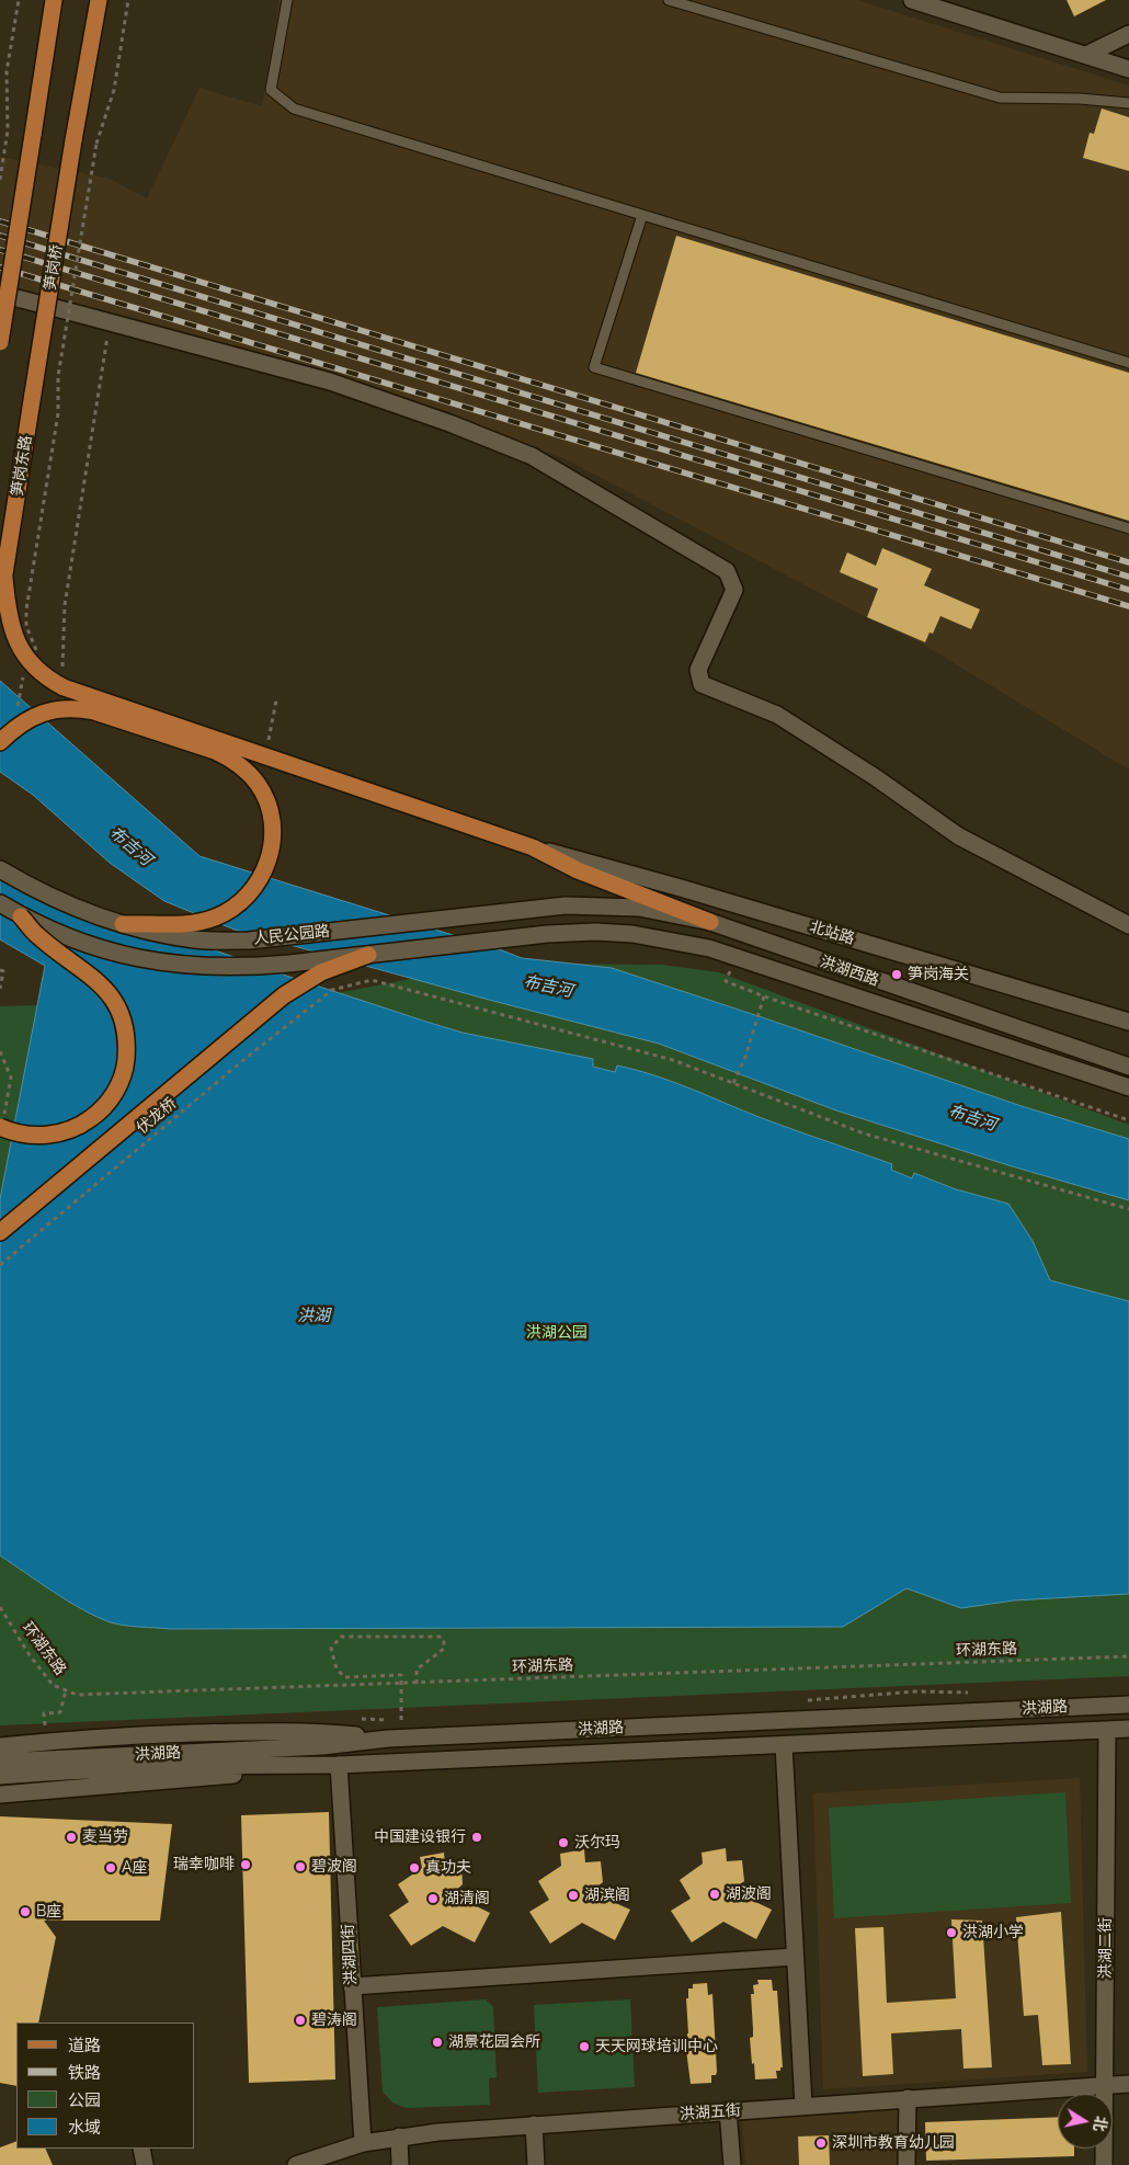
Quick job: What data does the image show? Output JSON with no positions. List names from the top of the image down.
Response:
{
  "streets": {
    "main road": ["笋岗桥", "笋岗东路"],
    "street": [
      "北站路",
      "人民公园路",
      "洪湖西路",
      "洪湖路",
      "洪湖二街",
      "洪湖四街",
      "洪湖五街"
    ],
    "path": ["伏龙桥", "环湖东路"]
  },
  "crossings": [
    ["笋岗桥", "笋岗东路"],
    ["人民公园路", "洪湖西路"],
    ["洪湖路", "洪湖二街"],
    ["洪湖路", "洪湖四街"],
    ["洪湖二街", "洪湖五街"],
    ["洪湖四街", "洪湖五街"]
  ],
  "water": ["布吉河", "洪湖"],
  "parks": ["洪湖公园"],
  "places": [
    "笋岗海关",
    "麦当劳",
    "中国建设银行",
    "沃尔玛",
    "瑞幸咖啡",
    "碧波阁",
    "A座",
    "真功夫",
    "湖波阁",
    "湖滨阁",
    "湖清阁",
    "B座",
    "洪湖小学",
    "碧涛阁",
    "湖景花园会所",
    "天天网球培训中心",
    "深圳市教育幼儿园"
  ],
  "legend": [
    "道路",
    "铁路",
    "公园",
    "水域"
  ],
  "north": "right"
}
